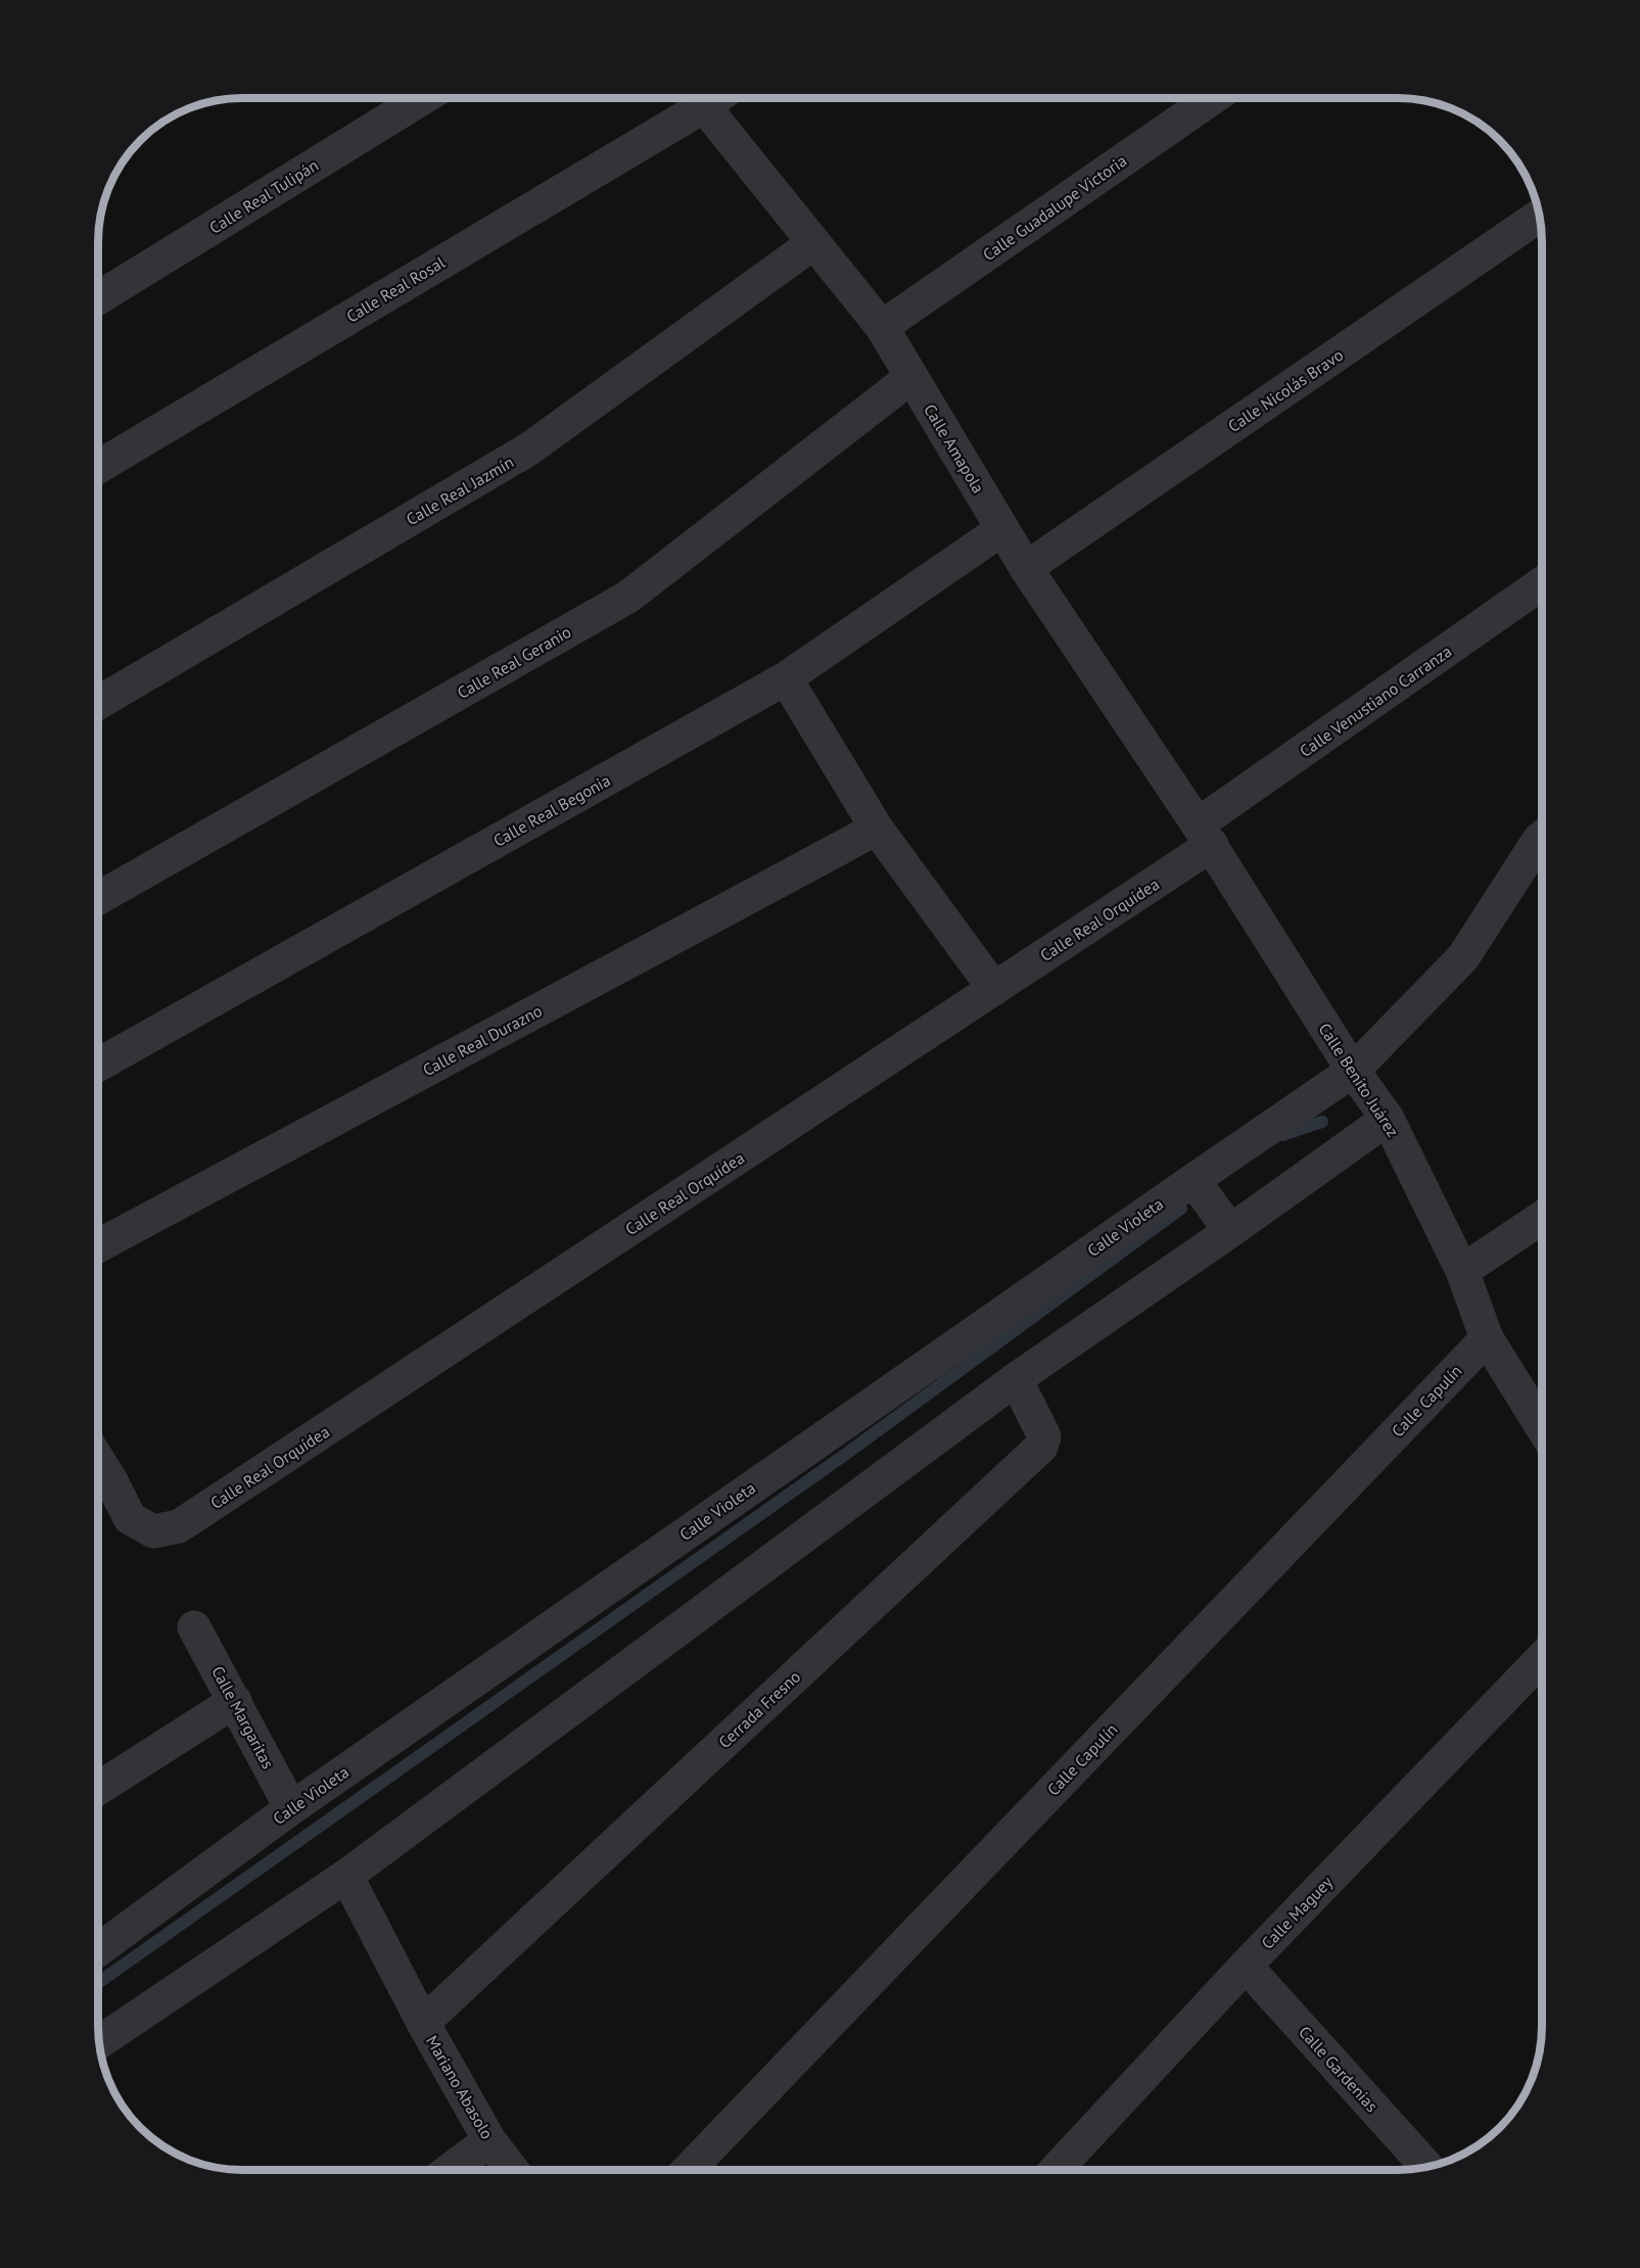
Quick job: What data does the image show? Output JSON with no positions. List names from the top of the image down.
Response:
{
  "streets": {
    "street": [
      "Calle Real Tulipán",
      "Calle Guadalupe Victoria",
      "Calle Real Rosal",
      "Calle Nicolás Bravo",
      "Calle Amapola",
      "Calle Real Jazmín",
      "Calle Real Geranio",
      "Calle Venustiano Carranza",
      "Calle Real Begonia",
      "Calle Real Orquídea",
      "Calle Real Durazno",
      "Calle Benito Juárez",
      "Calle Violeta",
      "Calle Capulín",
      "Cerrada Fresno",
      "Calle Margaritas",
      "Calle Maguey",
      "Calle Gardenias",
      "Mariano Abasolo"
    ]
  },
  "crossings": [
    ["Calle Guadalupe Victoria", "Calle Amapola"],
    ["Calle Nicolás Bravo", "Calle Amapola"],
    ["Calle Amapola", "Calle Real Jazmín"],
    ["Calle Amapola", "Calle Real Geranio"],
    ["Calle Amapola", "Calle Venustiano Carranza"],
    ["Calle Amapola", "Calle Real Begonia"],
    ["Calle Amapola", "Calle Real Orquídea"],
    ["Calle Amapola", "Calle Benito Juárez"],
    ["Calle Venustiano Carranza", "Calle Real Orquídea"],
    ["Calle Venustiano Carranza", "Calle Benito Juárez"],
    ["Calle Real Orquídea", "Calle Benito Juárez"],
    ["Calle Benito Juárez", "Calle Violeta"],
    ["Calle Benito Juárez", "Calle Capulín"],
    ["Calle Violeta", "Calle Margaritas"],
    ["Cerrada Fresno", "Mariano Abasolo"],
    ["Calle Maguey", "Calle Gardenias"]
  ]
}
